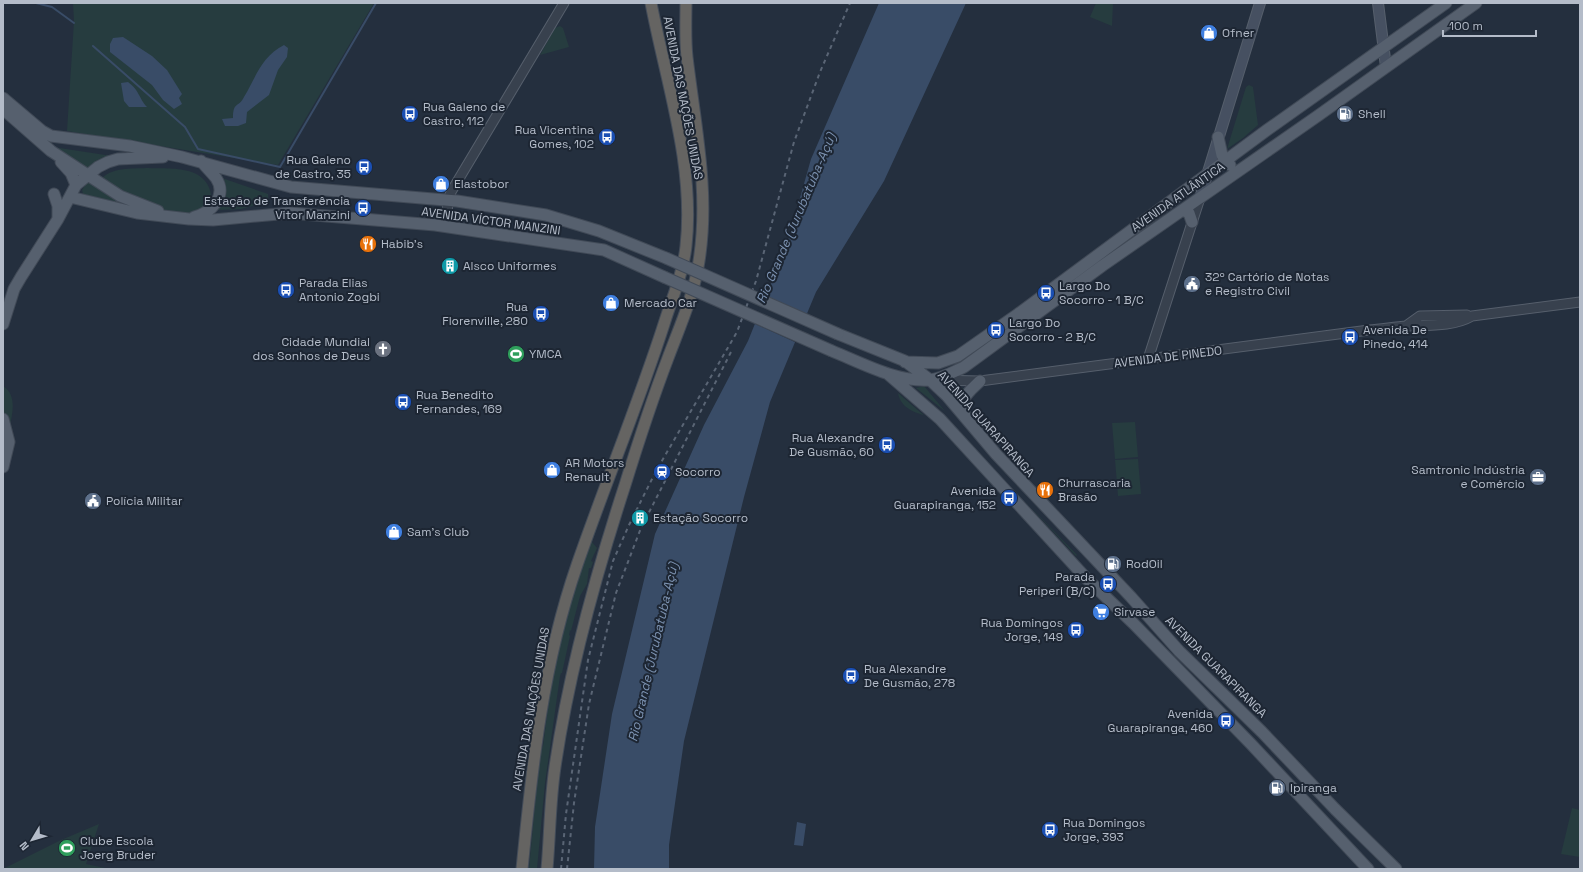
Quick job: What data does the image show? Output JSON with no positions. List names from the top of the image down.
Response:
{
  "streets": {
    "highway": ["AVENIDA DAS NAÇÕES UNIDAS"],
    "main road": ["AVENIDA ATLÂNTICA", "AVENIDA VÍCTOR MANZINI", "AVENIDA GUARAPIRANGA"],
    "street": ["AVENIDA DE PINEDO"]
  },
  "crossings": [
    ["AVENIDA ATLÂNTICA", "AVENIDA VÍCTOR MANZINI"],
    ["AVENIDA ATLÂNTICA", "AVENIDA DE PINEDO"],
    ["AVENIDA ATLÂNTICA", "AVENIDA GUARAPIRANGA"],
    ["AVENIDA VÍCTOR MANZINI", "AVENIDA GUARAPIRANGA"],
    ["AVENIDA DE PINEDO", "AVENIDA GUARAPIRANGA"]
  ],
  "water": ["Rio Grande (Jurubatuba-Açú)"],
  "places": {
    "shop": [
      "Ofner",
      "Elastobor",
      "Mercado Car",
      "AR Motors Renault",
      "Sam's Club"
    ],
    "bus stop": [
      "Rua Galeno de Castro, 112",
      "Rua Vicentina Gomes, 102",
      "Rua Galeno de Castro, 35",
      "Estação de Transferência Vitor Manzini",
      "Parada Elias Antonio Zogbi",
      "Largo Do Socorro - 1 B/C",
      "Rua Florenville, 280",
      "Largo Do Socorro - 2 B/C",
      "Avenida De Pinedo, 414",
      "Rua Benedito Fernandes, 169",
      "Rua Alexandre De Gusmão, 60",
      "Avenida Guarapiranga, 152",
      "Parada Periperi (B/C)",
      "Rua Domingos Jorge, 149",
      "Rua Alexandre De Gusmão, 278",
      "Avenida Guarapiranga, 460",
      "Rua Domingos Jorge, 393"
    ],
    "fuel station": ["Shell", "RodOil", "Ipiranga"],
    "restaurant": ["Habib's", "Churrascaria Brasão"],
    "building": ["Alsco Uniformes", "Estação Socorro"],
    "public building": ["32º Cartório de Notas e Registro Civil", "Polícia Militar"],
    "church": ["Cidade Mundial dos Sonhos de Deus"],
    "sports": ["YMCA", "Clube Escola Joerg Bruder"],
    "station": ["Socorro"],
    "office": ["Samtronic Indústria e Comércio"],
    "supermarket": ["Sirvase"]
  },
  "scale_bar": "100 m",
  "north": "bottom left"
}
